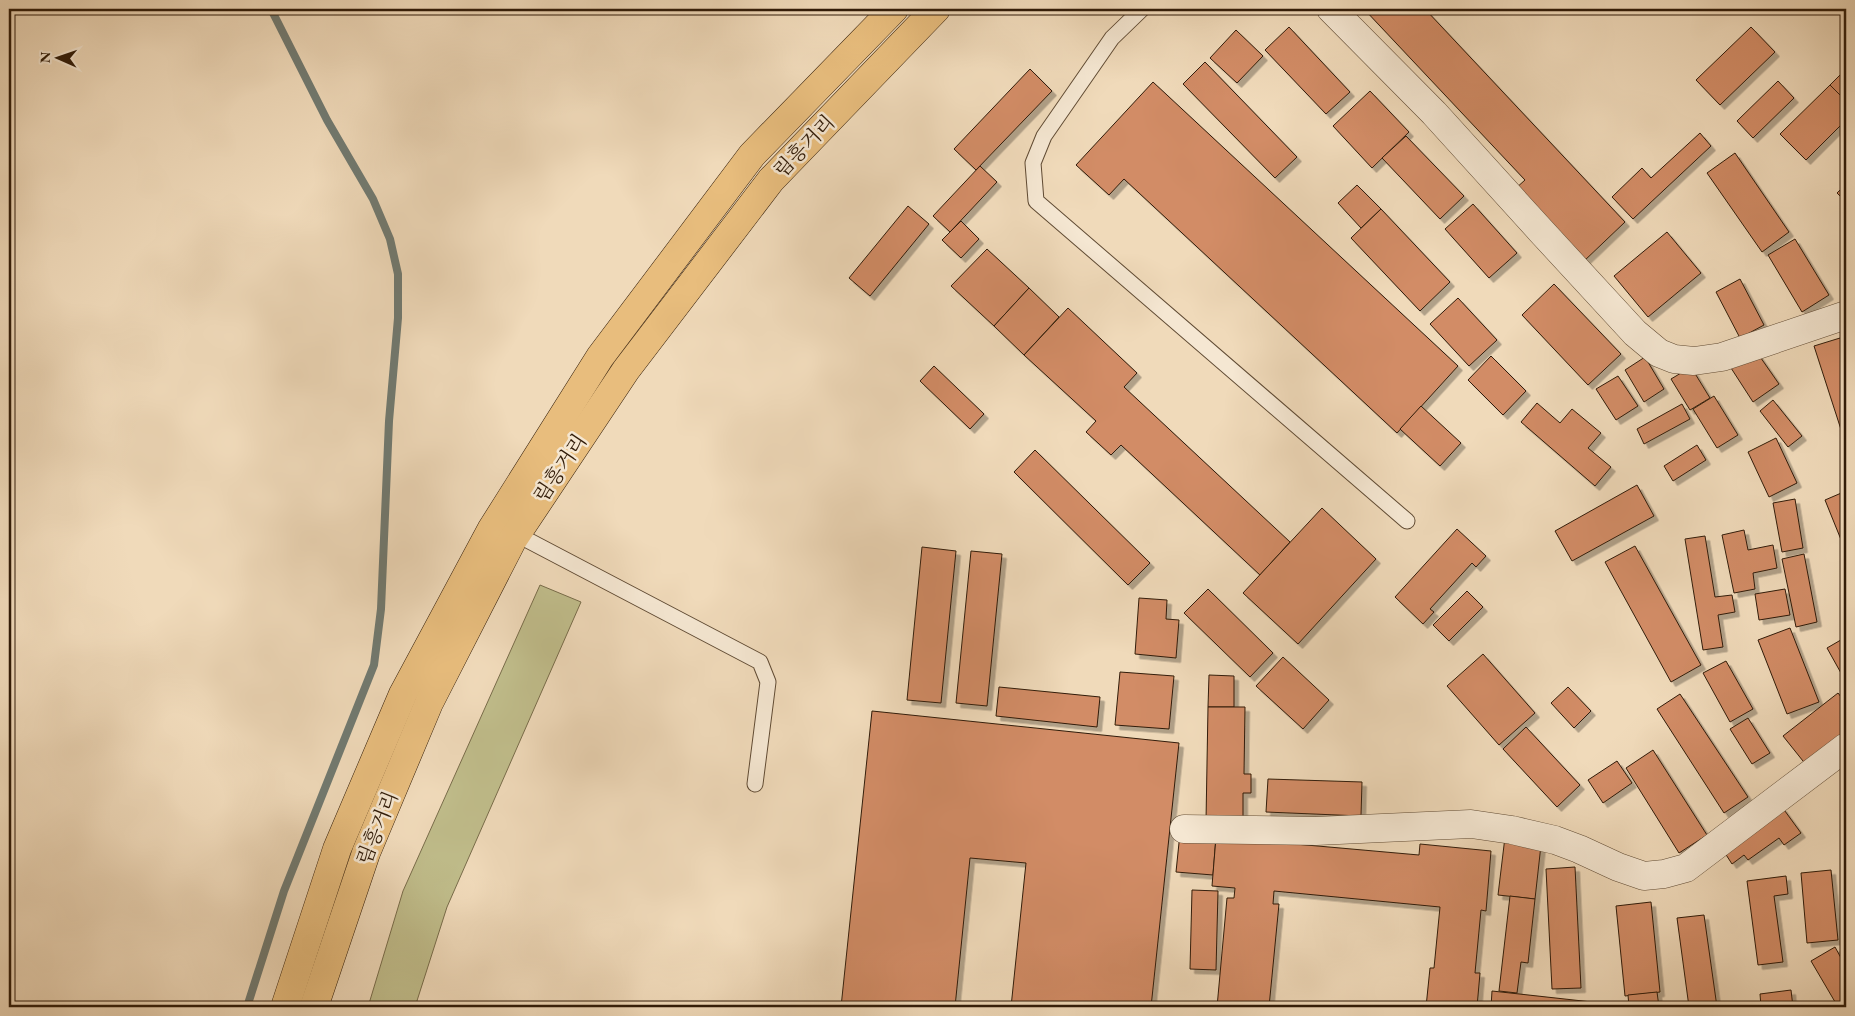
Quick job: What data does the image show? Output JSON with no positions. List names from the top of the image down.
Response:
{
  "streets": {
    "main road": ["림흥거리"]
  },
  "north": "left"
}
